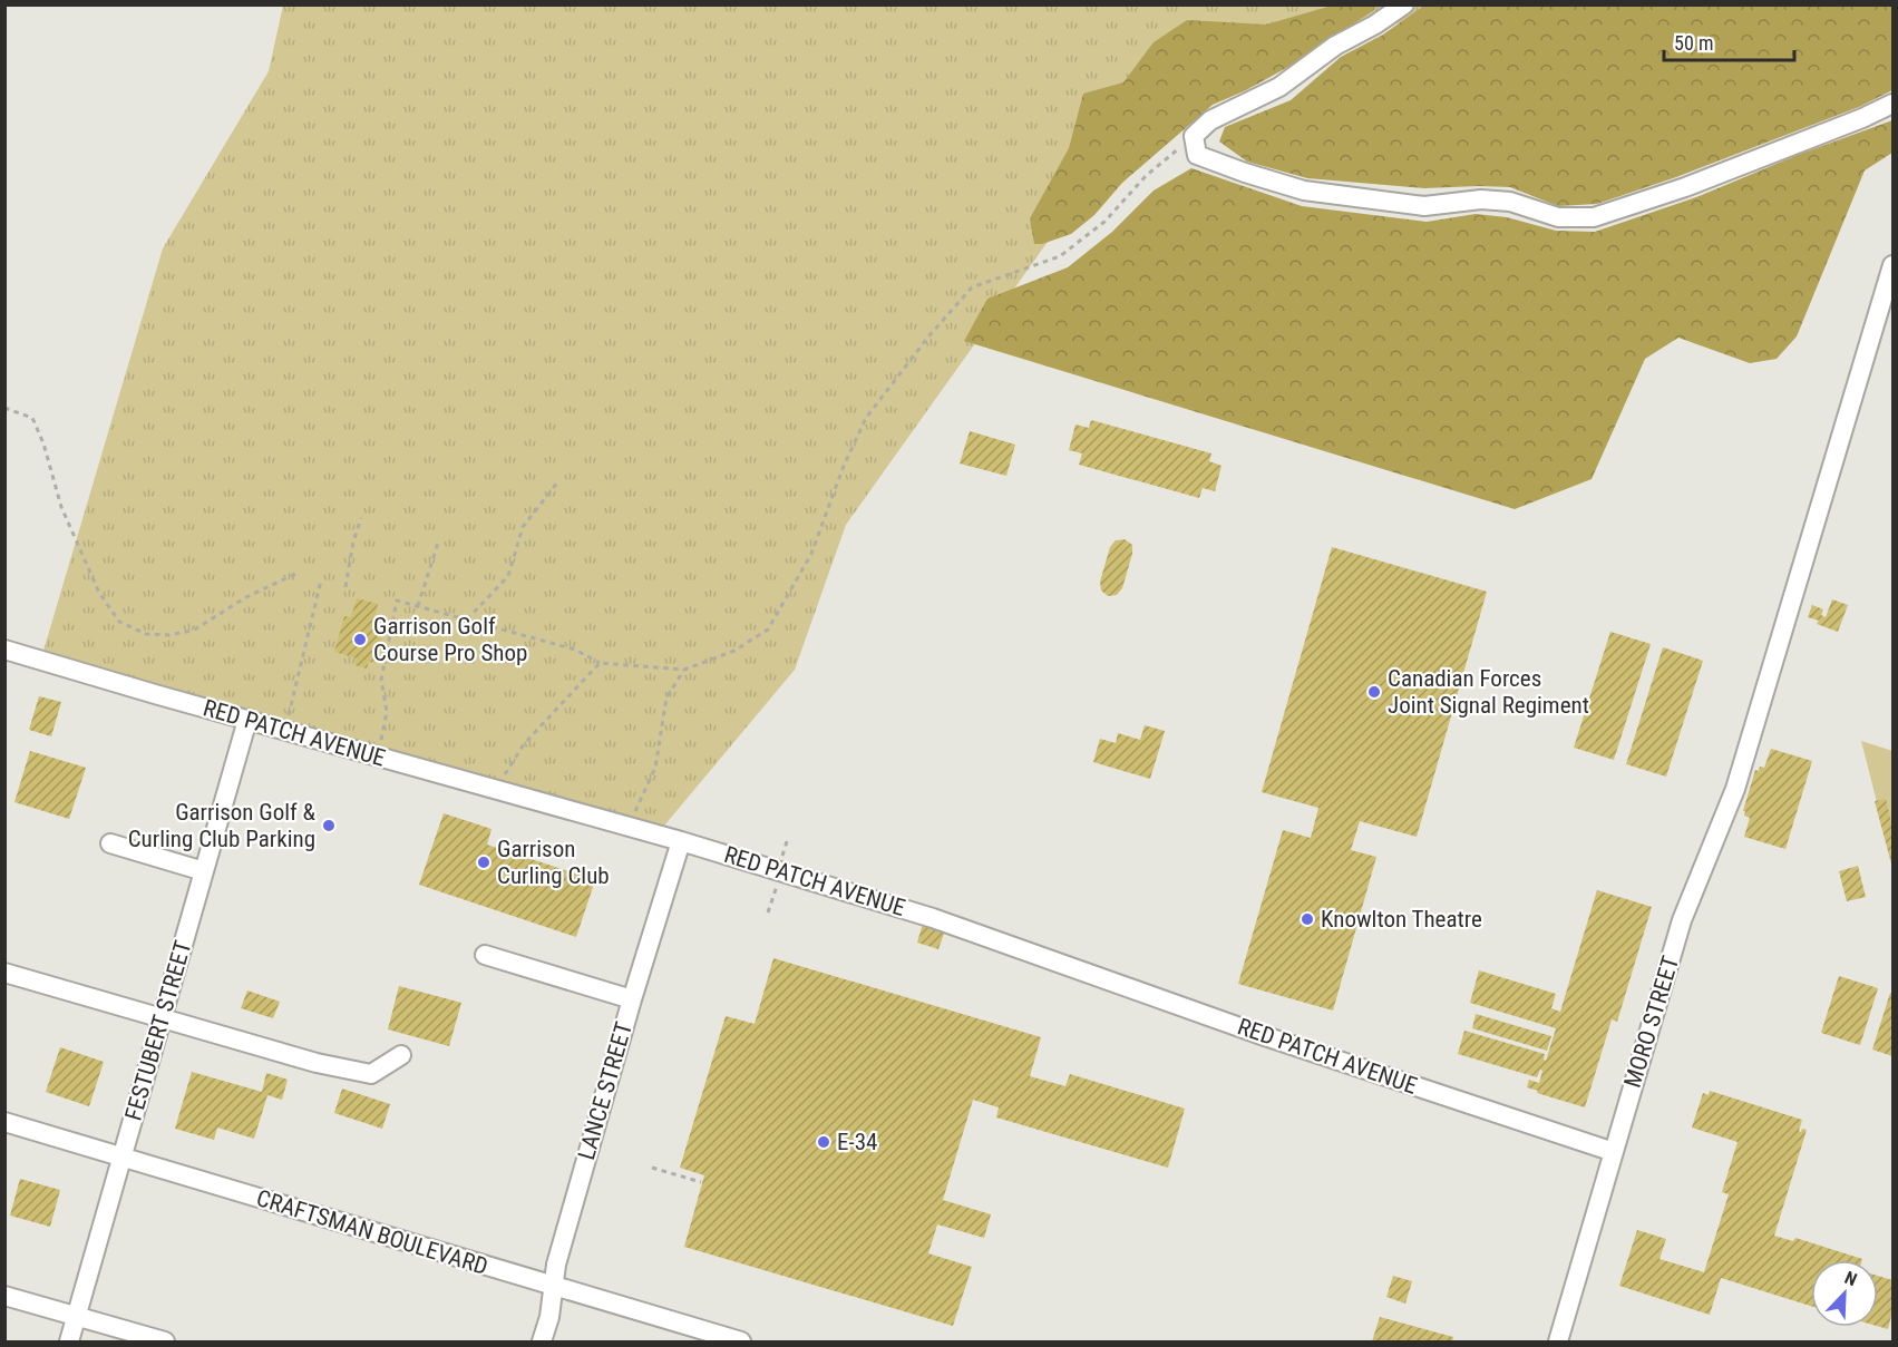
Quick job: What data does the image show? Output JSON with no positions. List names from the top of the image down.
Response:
{
  "streets": {
    "street": [
      "RED PATCH AVENUE",
      "MORO STREET",
      "FESTUBERT STREET",
      "LANCE STREET",
      "CRAFTSMAN BOULEVARD"
    ]
  },
  "crossings": [
    ["RED PATCH AVENUE", "MORO STREET"],
    ["RED PATCH AVENUE", "FESTUBERT STREET"],
    ["RED PATCH AVENUE", "LANCE STREET"],
    ["FESTUBERT STREET", "CRAFTSMAN BOULEVARD"],
    ["LANCE STREET", "CRAFTSMAN BOULEVARD"]
  ],
  "places": [
    "Garrison Golf Course Pro Shop",
    "Canadian Forces Joint Signal Regiment",
    "Garrison Golf & Curling Club Parking",
    "Garrison Curling Club",
    "Knowlton Theatre",
    "E-34"
  ],
  "scale_bar": "50 m",
  "north": "top right"
}
